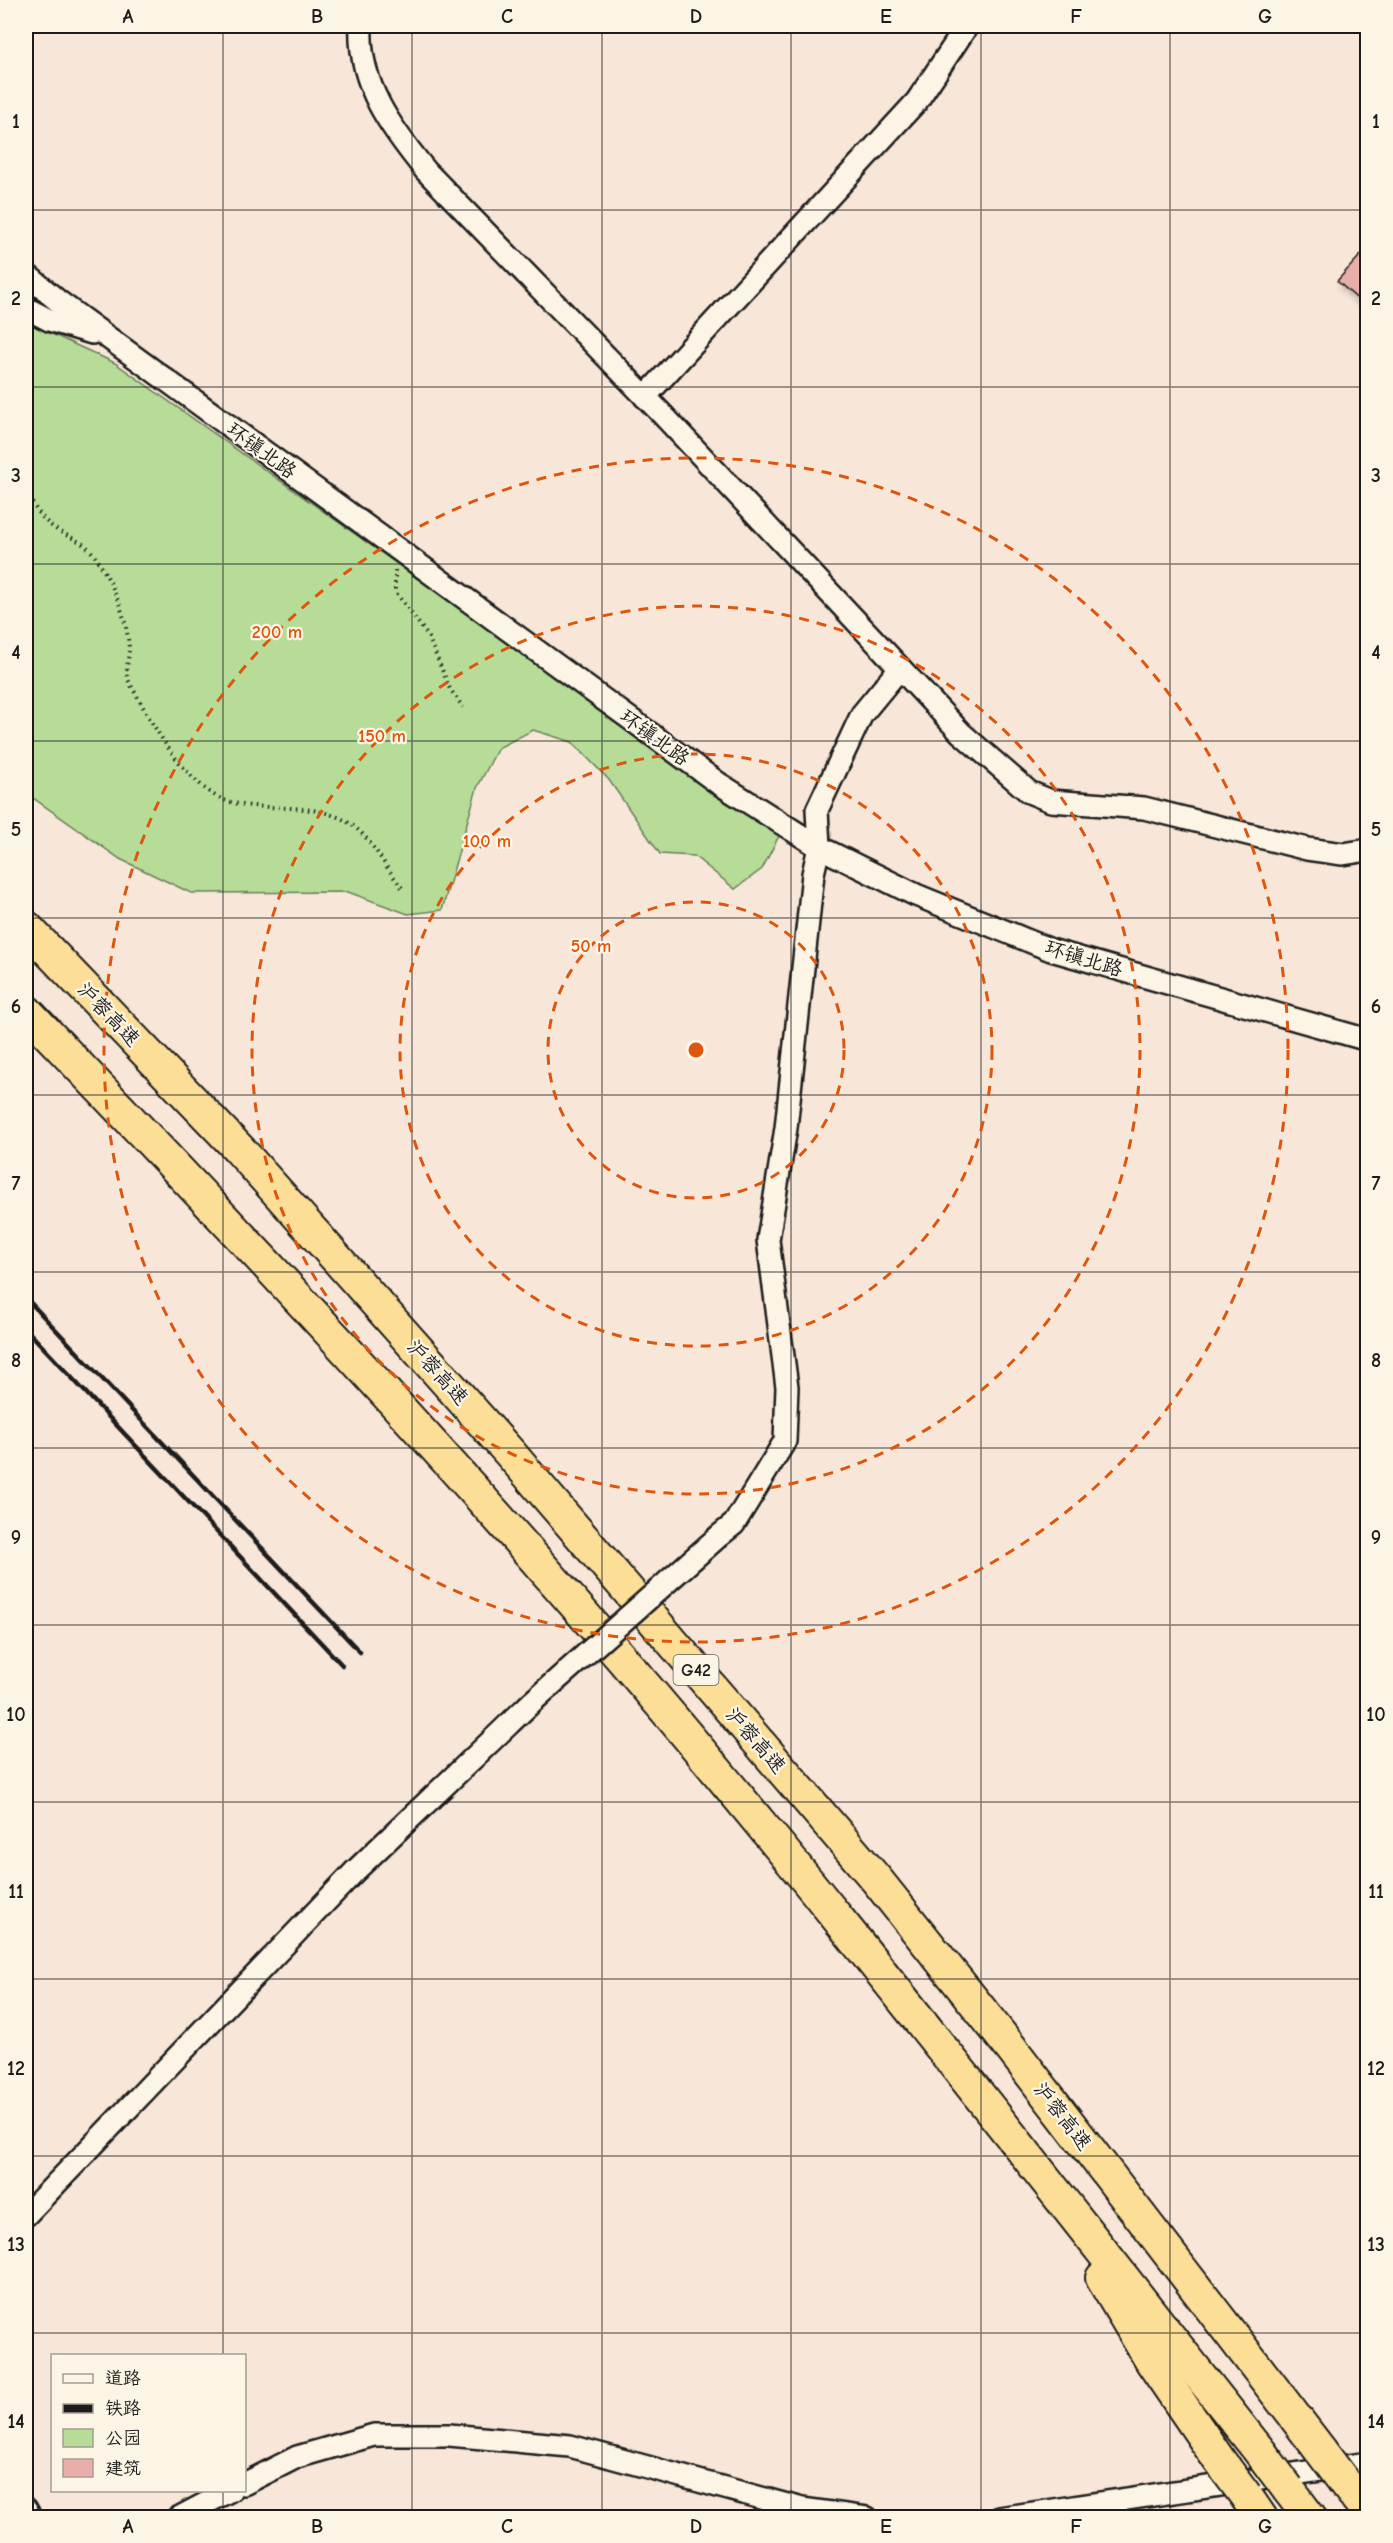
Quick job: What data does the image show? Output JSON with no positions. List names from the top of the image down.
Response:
{
  "streets": {
    "highway": ["沪蓉高速", "G42"],
    "street": ["环镇北路"]
  },
  "legend": [
    "道路",
    "铁路",
    "公园",
    "建筑"
  ],
  "grid": {
    "columns": [
      "A",
      "B",
      "C",
      "D",
      "E",
      "F",
      "G"
    ],
    "rows": [
      "1",
      "2",
      "3",
      "4",
      "5",
      "6",
      "7",
      "8",
      "9",
      "10",
      "11",
      "12",
      "13",
      "14"
    ]
  },
  "rings": [
    "200 m",
    "150 m",
    "100 m",
    "50 m"
  ]
}
